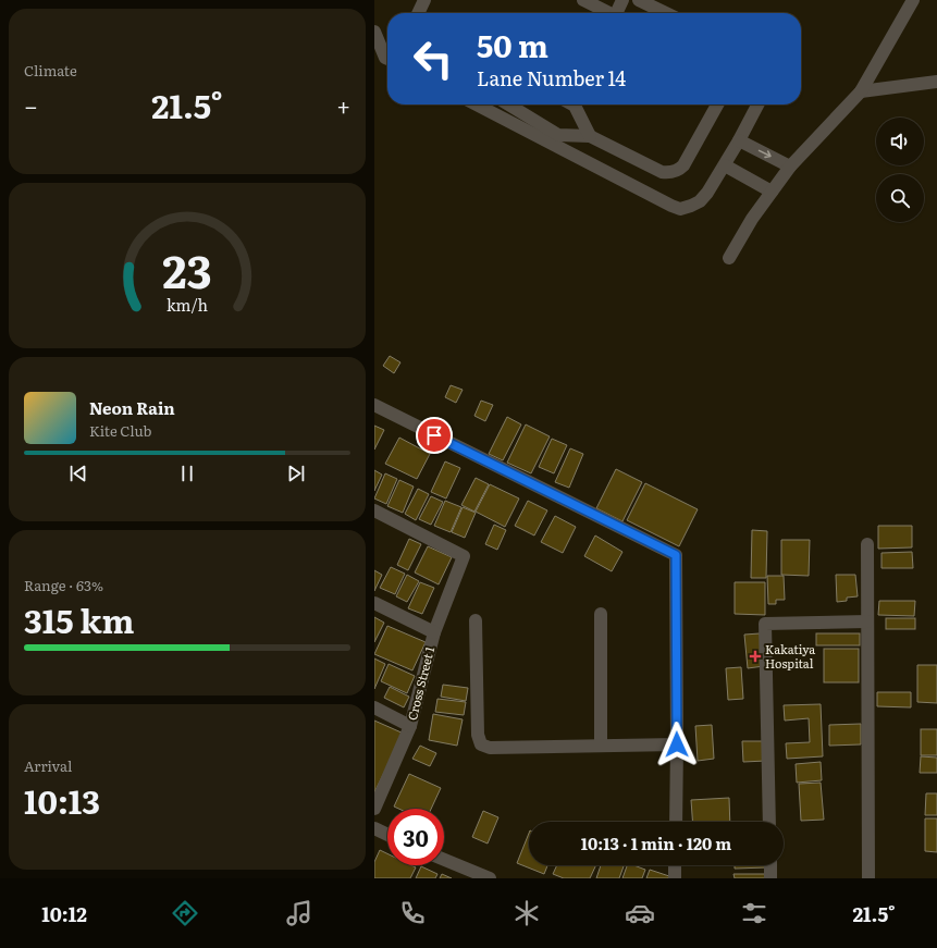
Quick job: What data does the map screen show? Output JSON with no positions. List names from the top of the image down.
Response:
{
  "streets": {
    "street": ["Cross Street 1"]
  },
  "places": {
    "health": ["Kakatiya Hospital"]
  },
  "page": {
    "tile": [
      "Climate",
      ["Range · 63%", "315 km"],
      ["Arrival", "10:13"]
    ],
    "turn": ["50 m", "Lane Number 14"],
    "heat": ["−", "21.5°", "+"],
    "song": ["Neon Rain", "Kite Club"],
    "limit": "30",
    "trip": "10:13 · 1 min · 120 m",
    "tabs": ["10:12", "21.5°"],
    "gauge": ["23", "km/h"]
  }
}
